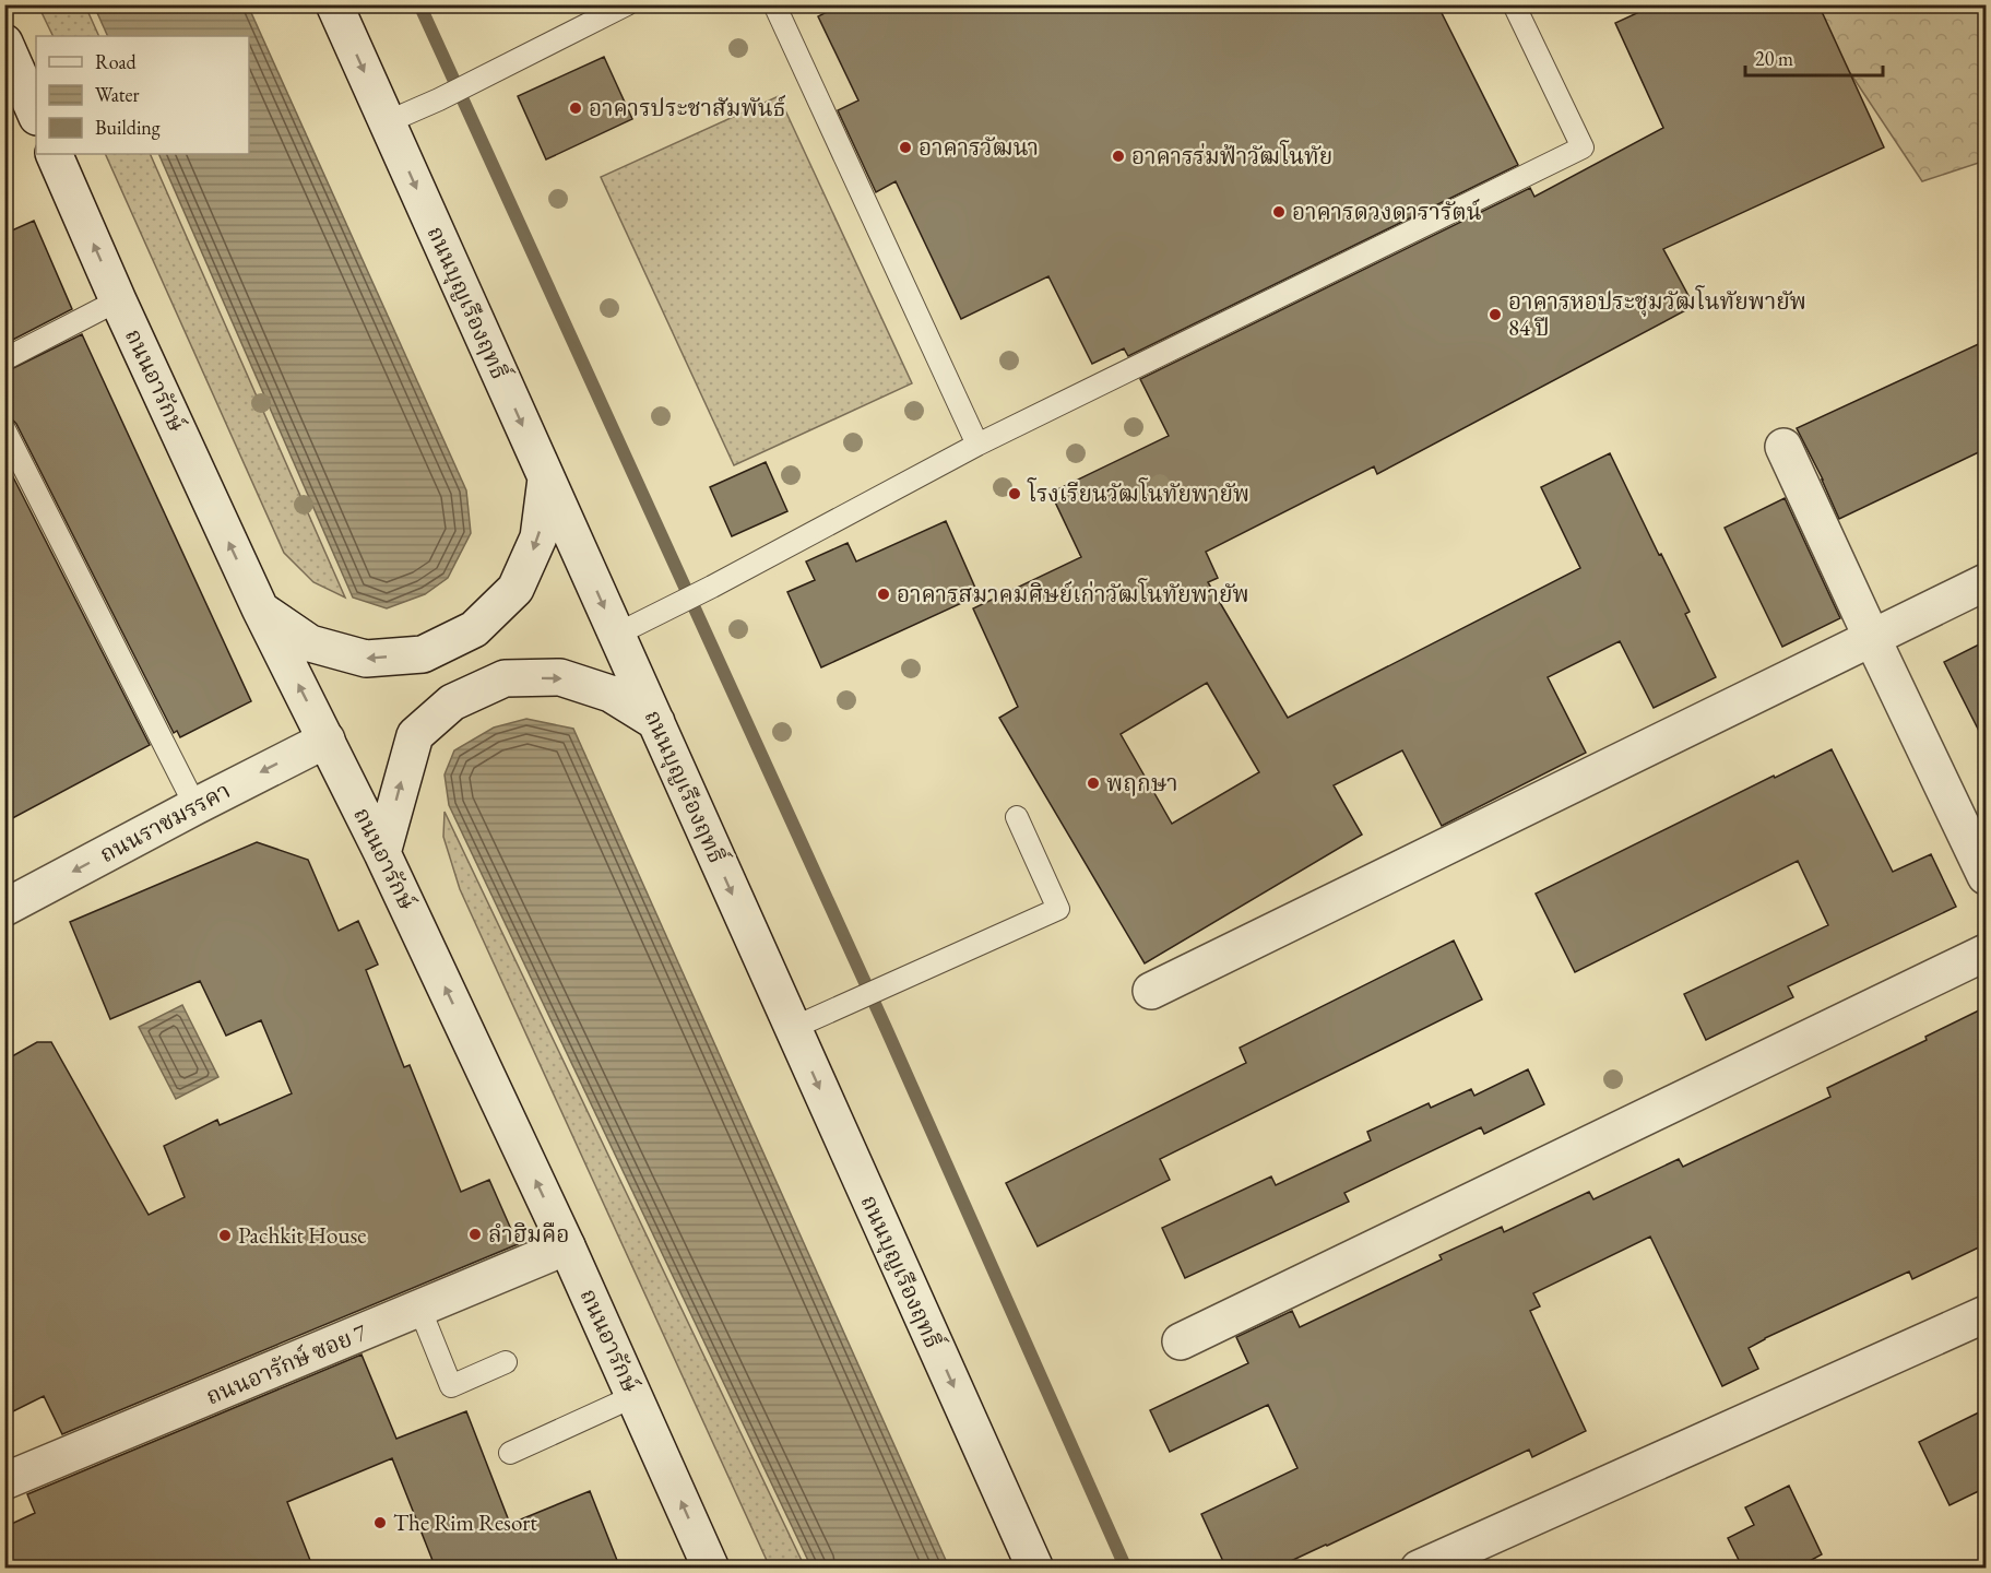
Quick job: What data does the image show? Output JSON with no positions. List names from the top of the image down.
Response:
{
  "streets": {
    "main road": [
      "ถนนบุญเรืองฤทธิ์",
      "ถนนอารักษ์",
      "ถนนราชมรรคา",
      "ถนนอารักษ์ ซอย 7"
    ]
  },
  "crossings": [
    ["ถนนอารักษ์", "ถนนราชมรรคา"],
    ["ถนนอารักษ์", "ถนนอารักษ์ ซอย 7"]
  ],
  "one_way": ["ถนนบุญเรืองฤทธิ์", "ถนนอารักษ์", "ถนนราชมรรคา"],
  "places": [
    "อาคารประชาสัมพันธ์",
    "อาคารวัฒนา",
    "อาคารร่มฟ้าวัฒโนทัย",
    "อาคารดวงดารารัตน์",
    "อาคารหอประชุมวัฒโนทัยพายัพ 84 ปี",
    "โรงเรียนวัฒโนทัยพายัพ",
    "อาคารสมาคมศิษย์เก่าวัฒโนทัยพายัพ",
    "พฤกษา",
    "ลำฮิมคือ",
    "Pachkit House",
    "The Rim Resort"
  ],
  "legend": ["Road", "Water", "Building"],
  "scale_bar": "20 m"
}
